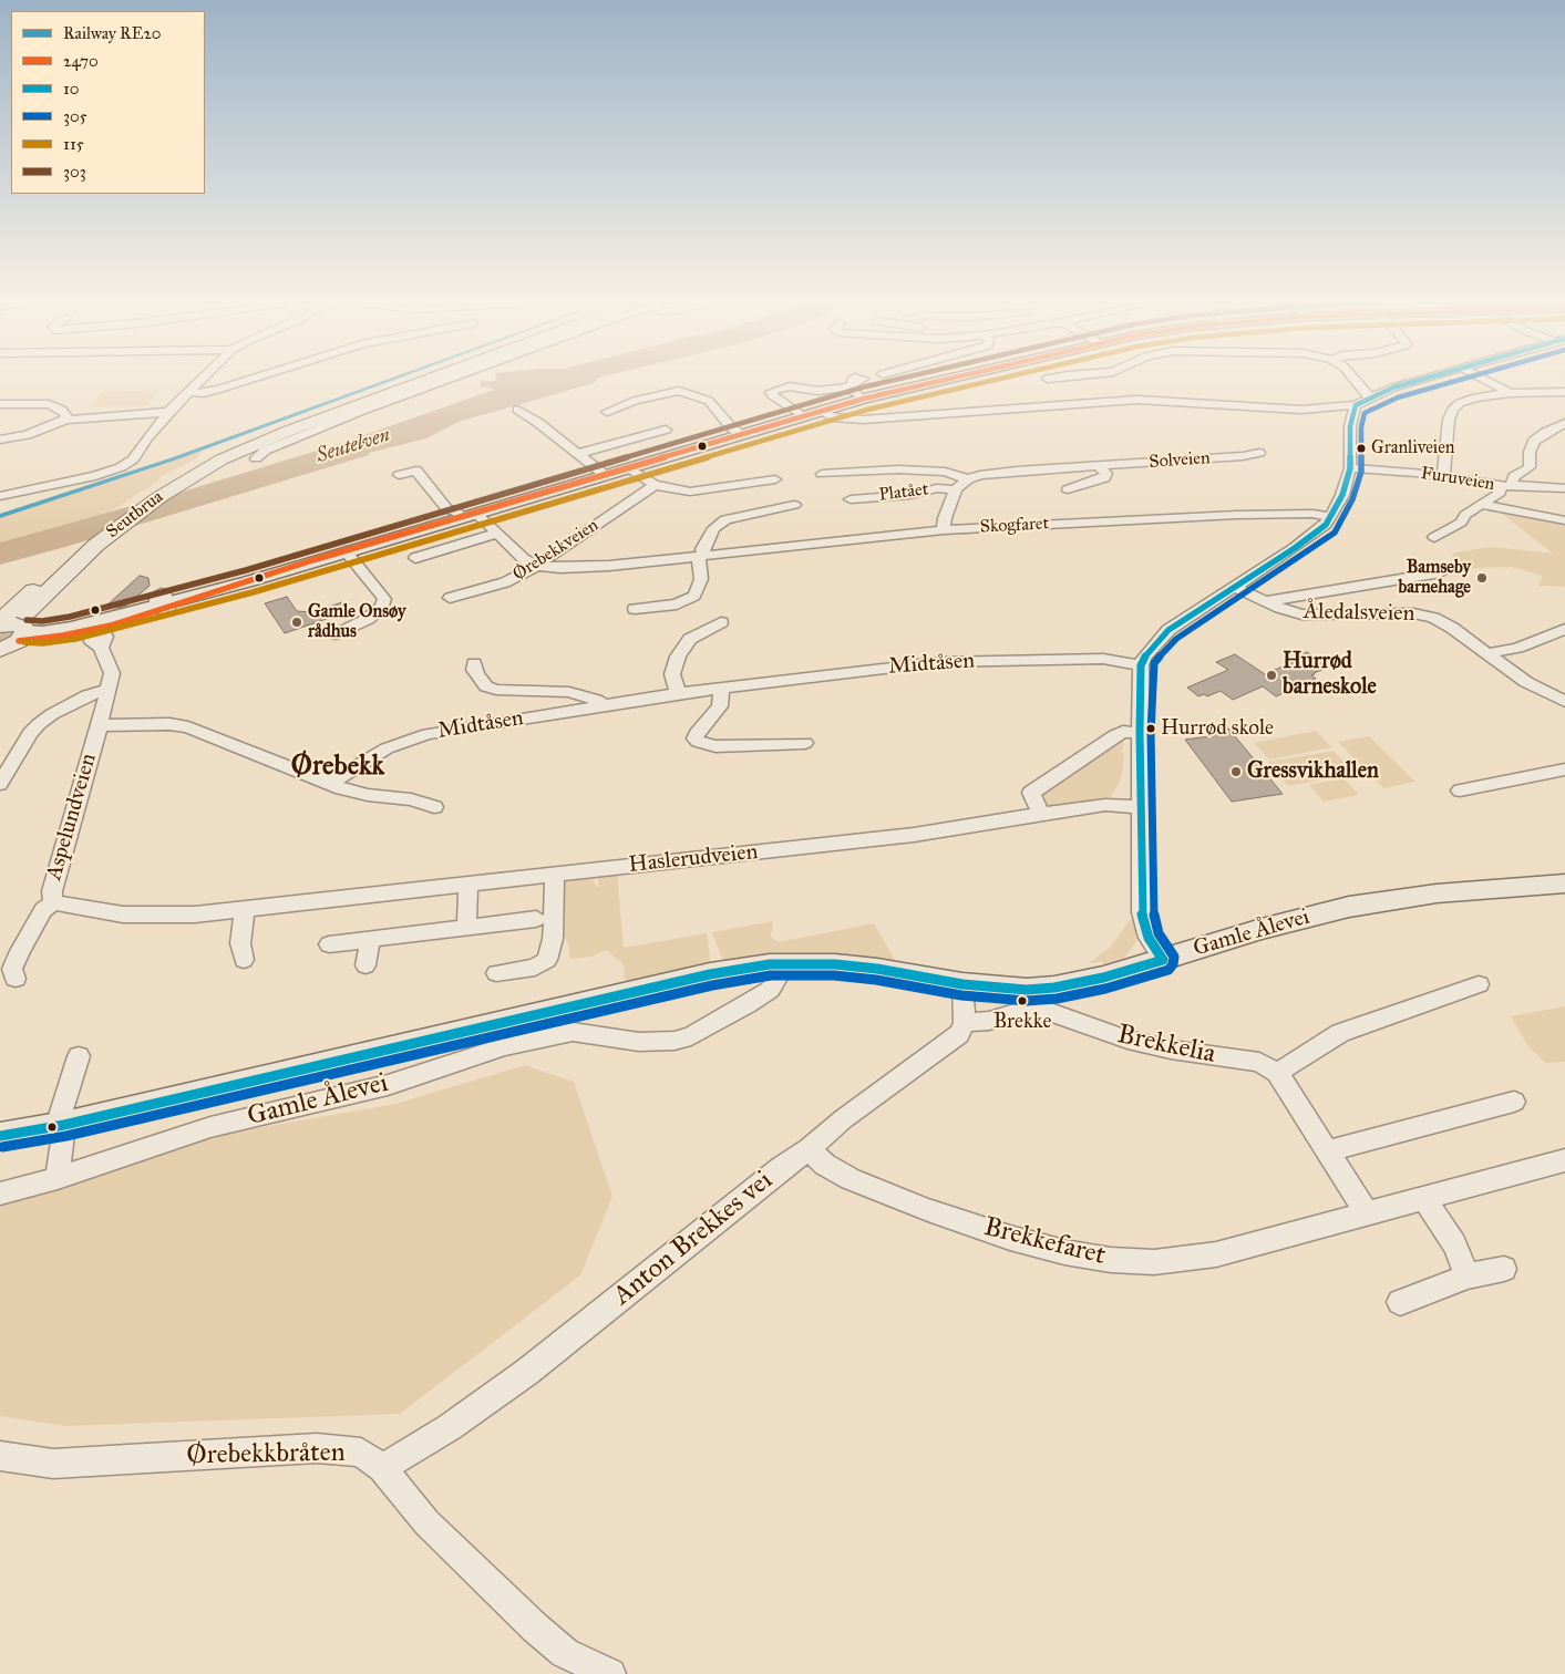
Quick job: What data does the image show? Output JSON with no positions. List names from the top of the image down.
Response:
{
  "streets": {
    "highway": ["Seutbrua"],
    "main road": ["Gamle Ålevei"],
    "street": [
      "Solveien",
      "Furuveien",
      "Platået",
      "Skogfaret",
      "Ørebekkveien",
      "Åledalsveien",
      "Midtåsen",
      "Aspelundveien",
      "Haslerudveien",
      "Brekkelia",
      "Anton Brekkes vei",
      "Brekkefaret",
      "Ørebekkbråten"
    ]
  },
  "crossings": [
    ["Solveien", "Platået"],
    ["Solveien", "Skogfaret"],
    ["Skogfaret", "Ørebekkveien"],
    ["Aspelundveien", "Haslerudveien"],
    ["Brekkelia", "Anton Brekkes vei"],
    ["Anton Brekkes vei", "Brekkefaret"],
    ["Anton Brekkes vei", "Ørebekkbråten"]
  ],
  "districts": ["Ørebekk"],
  "water": ["Seutelven"],
  "places": [
    "Granliveien",
    "Bamseby barnehage",
    "Gamle Onsøy rådhus",
    "Hurrød barneskole",
    "Hurrød skole",
    "Gressvikhallen",
    "Brekke"
  ],
  "lines": [
    "rail line RE20",
    "transit line 2470",
    "transit line 10",
    "transit line 305",
    "transit line 115",
    "transit line 303"
  ],
  "legend": [
    "Railway RE20",
    "2470",
    "10",
    "305",
    "115",
    "303"
  ]
}
